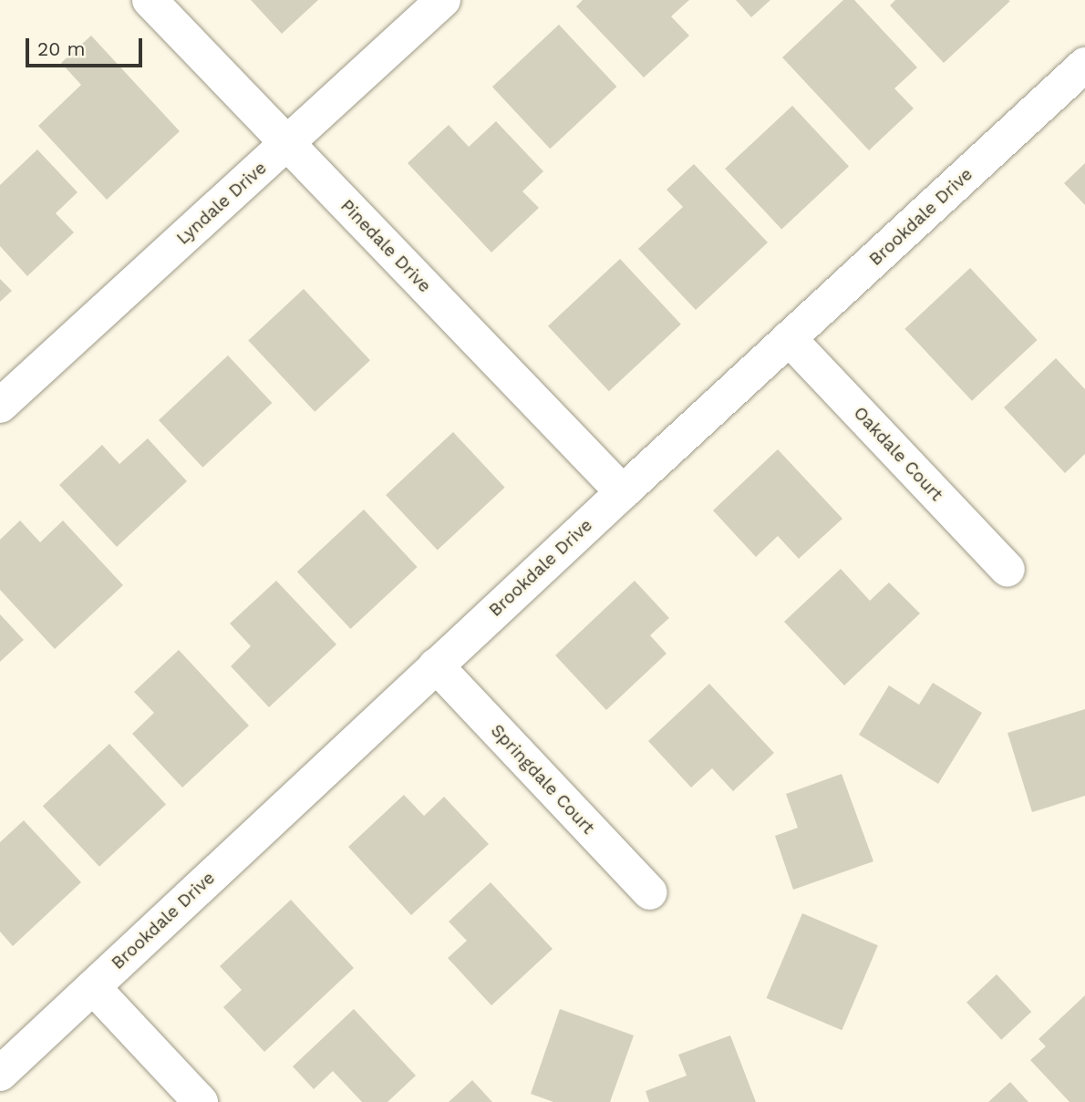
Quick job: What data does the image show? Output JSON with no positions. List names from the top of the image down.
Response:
{
  "streets": {
    "street": [
      "Lyndale Drive",
      "Brookdale Drive",
      "Pinedale Drive",
      "Oakdale Court",
      "Springdale Court"
    ]
  },
  "crossings": [
    ["Lyndale Drive", "Pinedale Drive"],
    ["Brookdale Drive", "Pinedale Drive"],
    ["Brookdale Drive", "Oakdale Court"],
    ["Brookdale Drive", "Springdale Court"]
  ],
  "scale_bar": "20 m"
}
